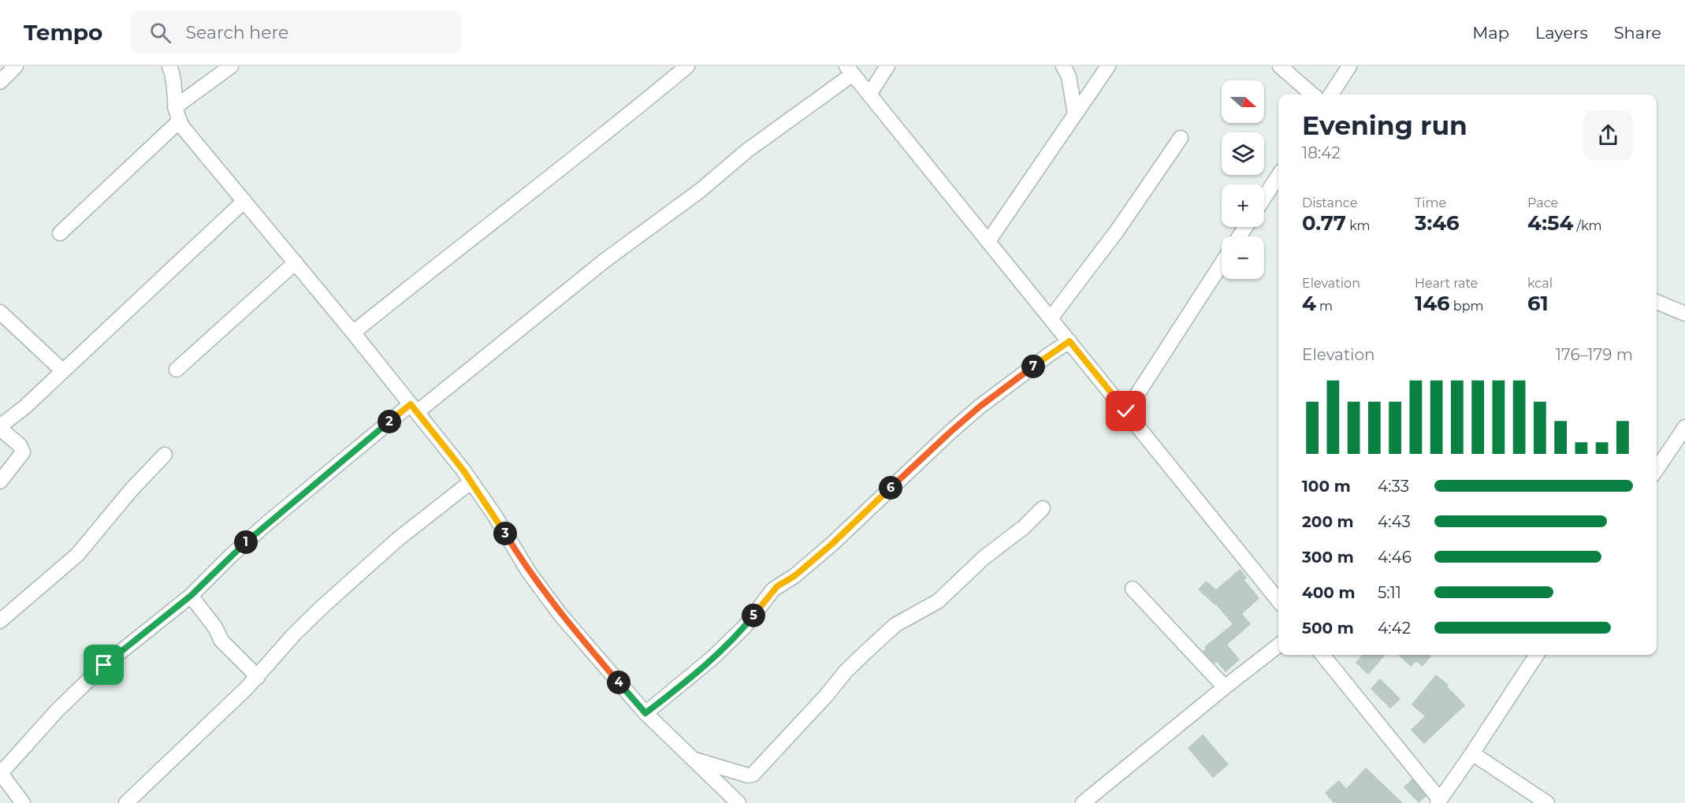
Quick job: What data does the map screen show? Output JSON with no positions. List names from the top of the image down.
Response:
{
  "north": "right",
  "page": {
    "header": "Tempo",
    "search": "Search here",
    "nav": ["Map", "Layers", "Share"],
    "map_buttons": ["+", "−"],
    "heading": ["Evening run", "18:42"],
    "stats": [
      ["Distance", "0.77 km"],
      ["Time", "3:46"],
      ["Pace", "4:54 /km"],
      ["Elevation", "4 m"],
      ["Heart rate", "146 bpm"],
      ["kcal", "61"]
    ],
    "chart": ["Elevation", "176–179 m"],
    "pins": [
      "7",
      "2",
      "6",
      "3",
      "1",
      "5",
      "4"
    ],
    "list": [
      {
        "name": "100 m",
        "note": "4:33"
      },
      {
        "name": "200 m",
        "note": "4:43"
      },
      {
        "name": "300 m",
        "note": "4:46"
      },
      {
        "name": "400 m",
        "note": "5:11"
      },
      {
        "name": "500 m",
        "note": "4:42"
      }
    ]
  }
}
